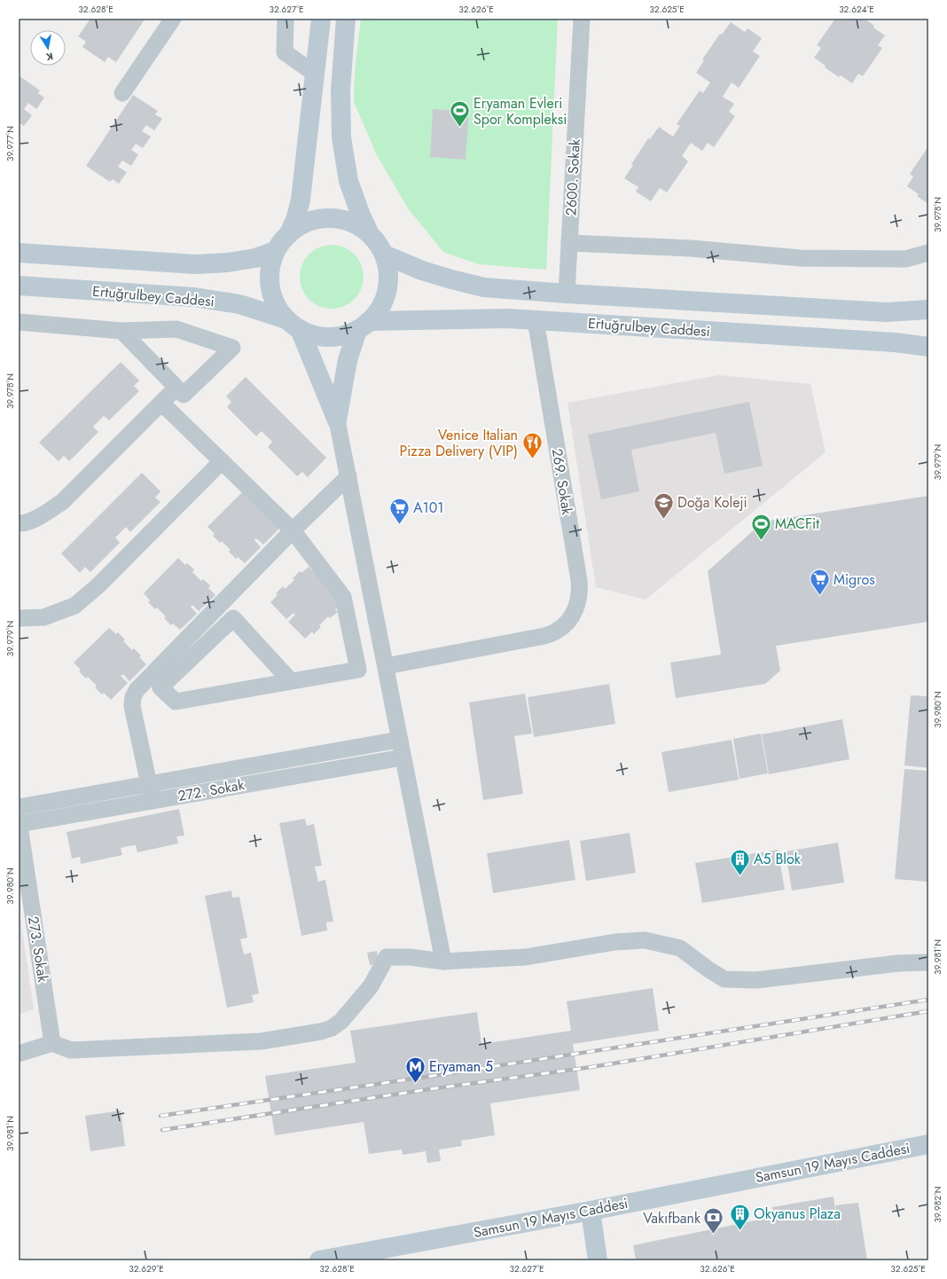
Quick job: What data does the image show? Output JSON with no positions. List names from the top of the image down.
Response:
{
  "streets": {
    "main road": ["Ertuğrulbey Caddesi", "Samsun 19 Mayıs Caddesi"],
    "street": [
      "2600. Sokak",
      "269. Sokak",
      "272. Sokak",
      "273. Sokak"
    ]
  },
  "crossings": [
    ["2600. Sokak", "Ertuğrulbey Caddesi"],
    ["Ertuğrulbey Caddesi", "269. Sokak"],
    ["272. Sokak", "273. Sokak"]
  ],
  "places": {
    "sports": ["Eryaman Evleri Spor Kompleksi", "MACFit"],
    "restaurant": ["Venice Italian Pizza Delivery (VIP)"],
    "school or university": ["Doğa Koleji"],
    "supermarket": ["A101", "Migros"],
    "building": ["A5 Blok", "Okyanus Plaza"],
    "metro station": ["Eryaman 5"],
    "bank": ["Vakıfbank"]
  },
  "north": "bottom",
  "coordinates": [
    "32.628°E",
    "32.627°E",
    "32.626°E",
    "32.625°E",
    "32.624°E",
    "39.977°N",
    "39.978°N",
    "39.979°N",
    "39.980°N",
    "39.981°N",
    "39.982°N",
    "32.629°E"
  ]
}
